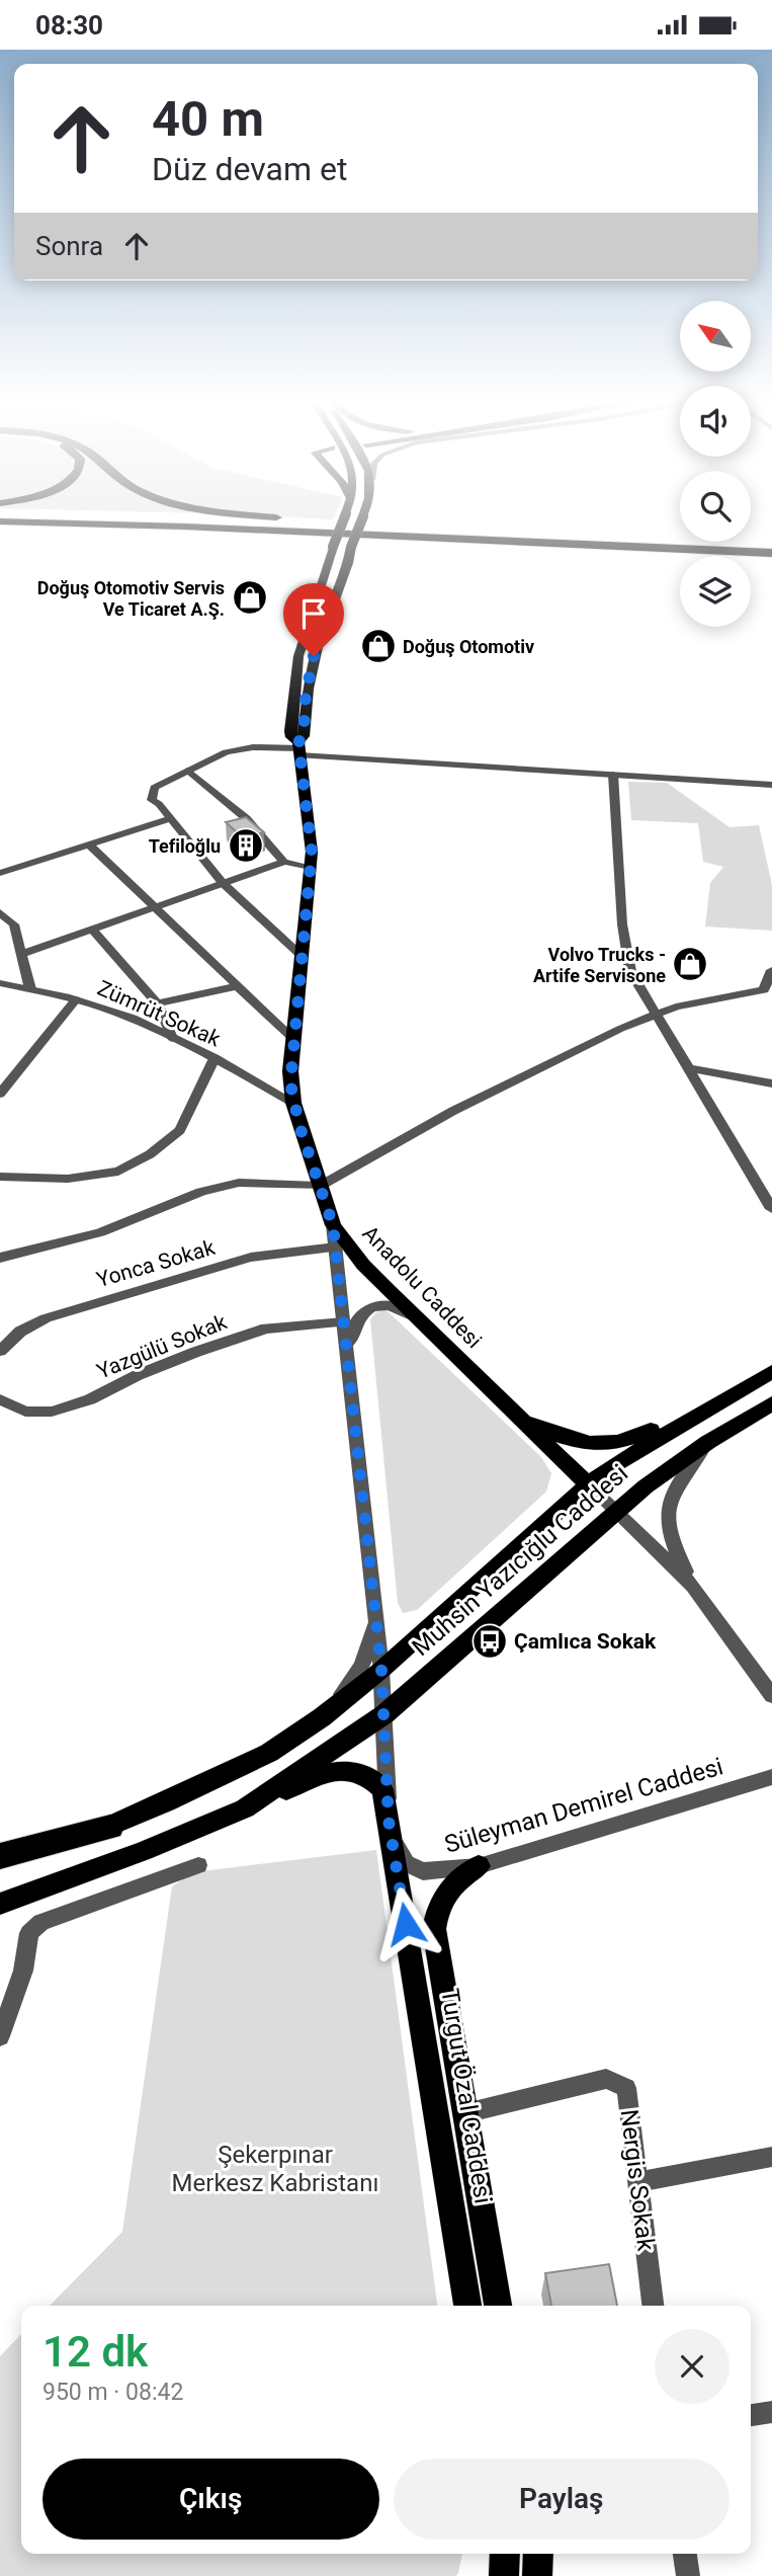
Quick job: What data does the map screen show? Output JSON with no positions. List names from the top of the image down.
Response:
{
  "streets": {
    "main road": ["Anadolu Caddesi", "Muhsin Yazıcığlu Caddesi", "Turgut Özal Caddesi"],
    "street": [
      "Zümrüt Sokak",
      "Yonca Sokak",
      "Yazgülü Sokak",
      "Süleyman Demirel Caddesi",
      "Nergis Sokak"
    ]
  },
  "crossings": [
    ["Zümrüt Sokak", "Anadolu Caddesi"],
    ["Anadolu Caddesi", "Muhsin Yazıcığlu Caddesi"],
    ["Muhsin Yazıcığlu Caddesi", "Turgut Özal Caddesi"],
    ["Süleyman Demirel Caddesi", "Turgut Özal Caddesi"],
    ["Turgut Özal Caddesi", "Nergis Sokak"]
  ],
  "parks": ["Şekerpınar Merkesz Kabristanı"],
  "places": {
    "shop": ["Doğuş Otomotiv Servis Ve Ticaret A.Ş.", "Doğuş Otomotiv", "Volvo Trucks - Artife Servisone"],
    "building": ["Tefiloğlu"],
    "bus stop": ["Çamlıca Sokak"]
  },
  "north": "top left",
  "page": {
    "status": "08:30",
    "turn": ["40 m", "Düz devam et"],
    "then": "Sonra",
    "heading": ["12 dk", "950 m · 08:42"],
    "buttons": ["Çıkış", "Paylaş"]
  }
}
